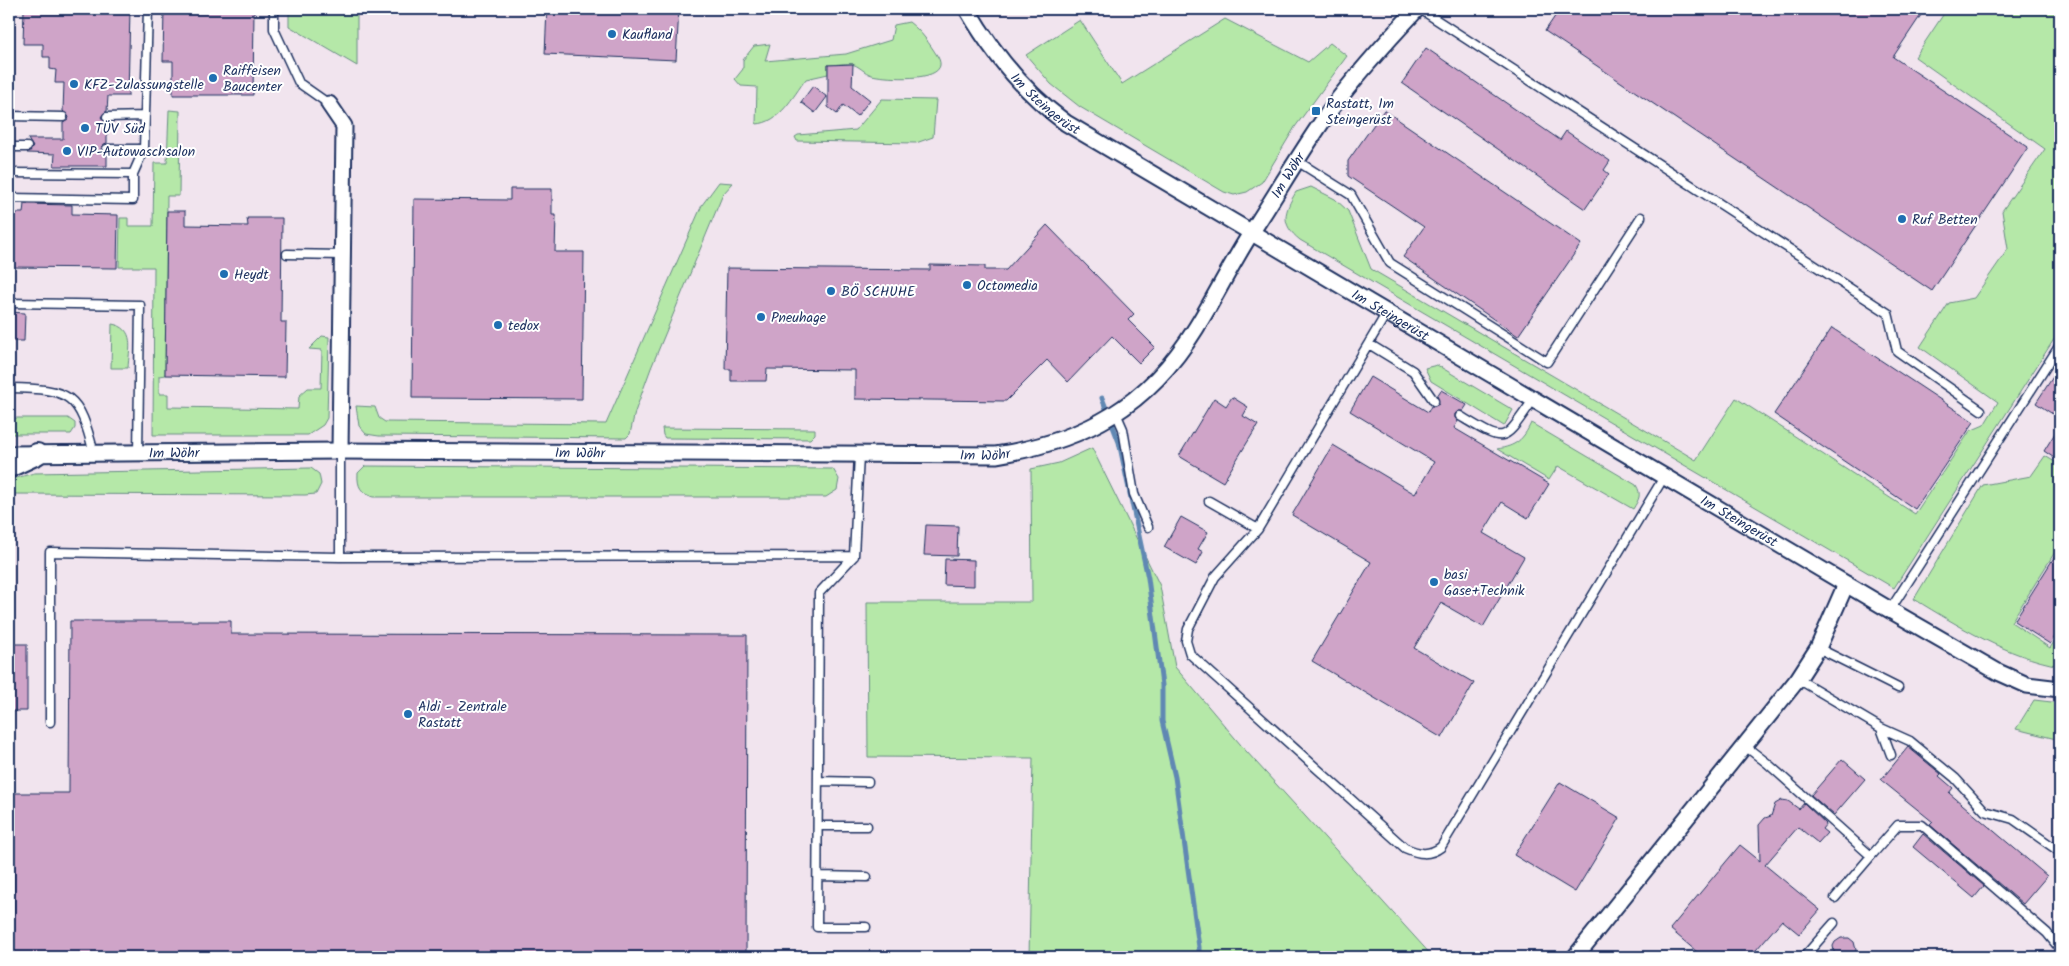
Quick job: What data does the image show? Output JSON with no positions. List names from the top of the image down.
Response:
{
  "streets": {
    "street": ["Im Steingerüst", "Im Wöhr"]
  },
  "crossings": [
    ["Im Steingerüst", "Im Wöhr"]
  ],
  "places": {
    "other": [
      "Kaufland",
      "Raiffeisen Baucenter",
      "KFZ-Zulassungstelle",
      "TÜV Süd",
      "VIP-Autowaschsalon",
      "Ruf Betten",
      "Heydt",
      "Octomedia",
      "BÖ SCHUHE",
      "Pneuhage",
      "tedox",
      "basi Gase+Technik",
      "Aldi - Zentrale Rastatt"
    ],
    "transit": ["Rastatt, Im Steingerüst"]
  }
}
